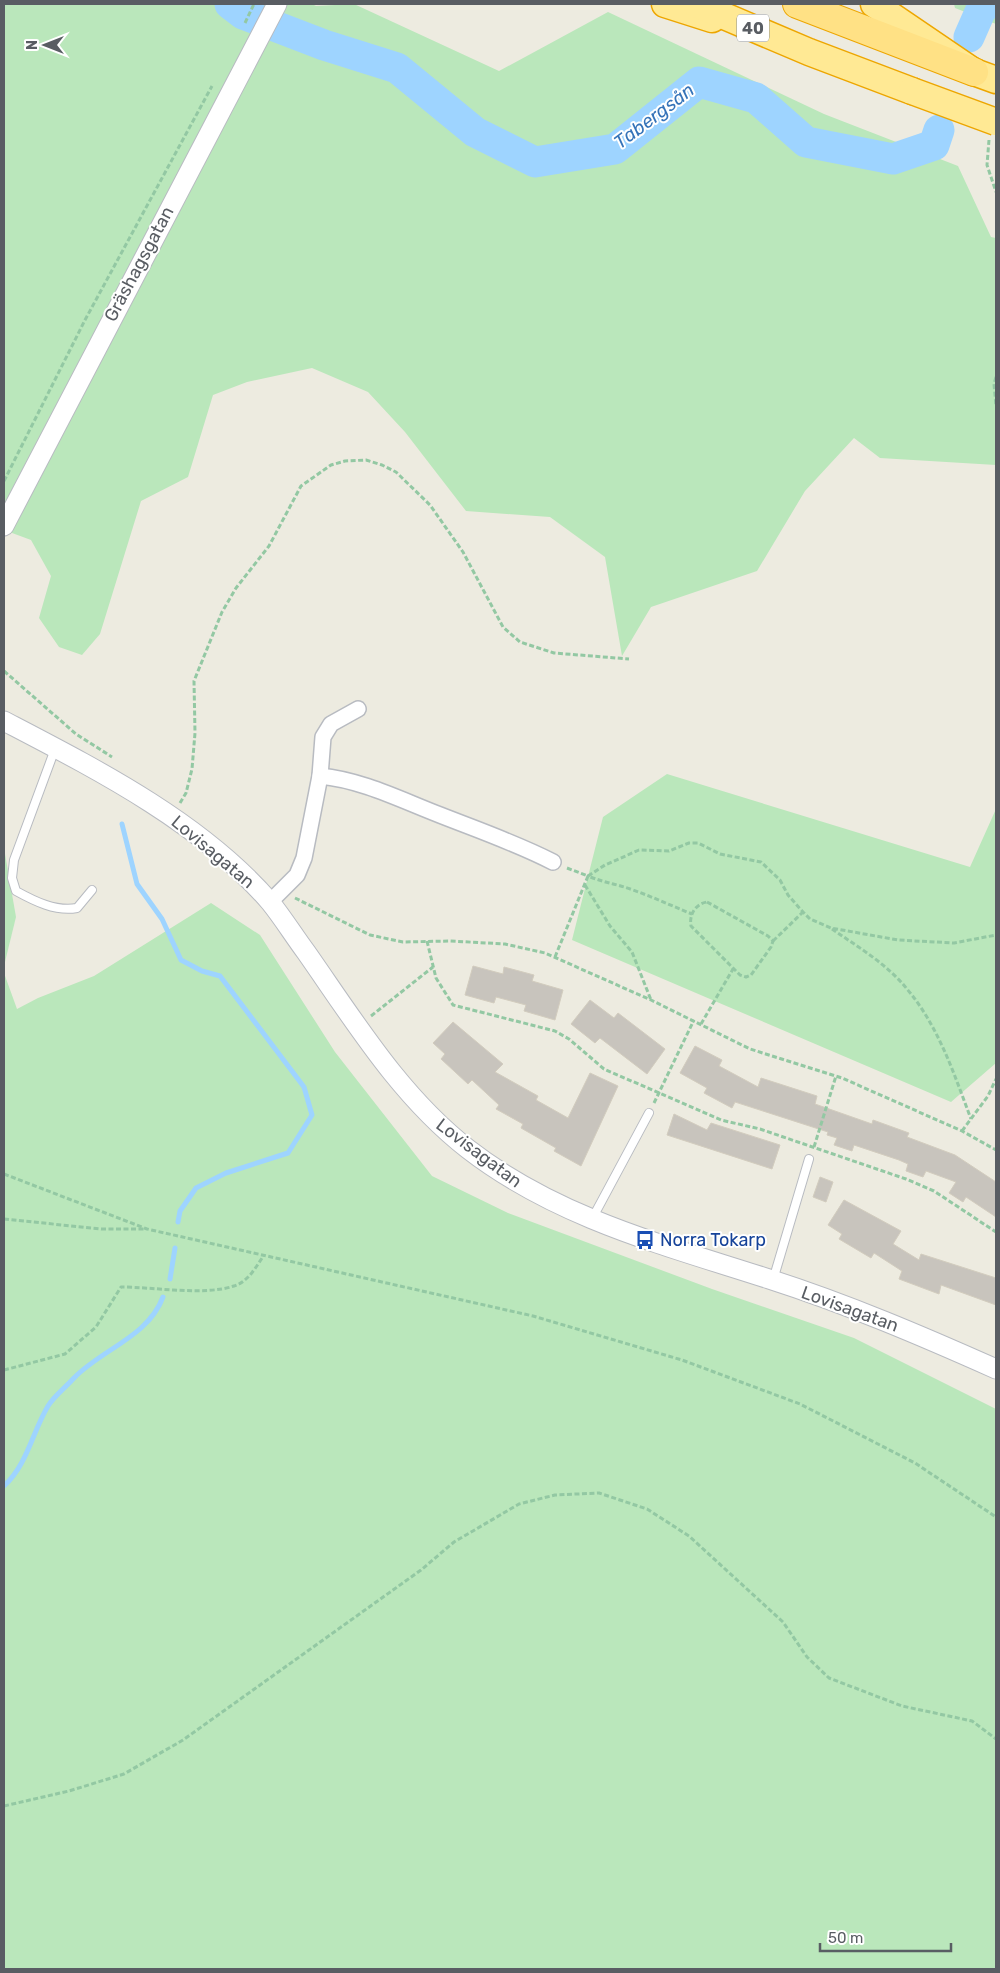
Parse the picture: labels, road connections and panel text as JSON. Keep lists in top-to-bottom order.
{
  "streets": {
    "highway": ["40"],
    "street": ["Gräshagsgatan", "Lovisagatan"]
  },
  "water": ["Tabergsån"],
  "places": {
    "bus stop": ["Norra Tokarp"]
  },
  "scale_bar": "50 m",
  "north": "left"
}
